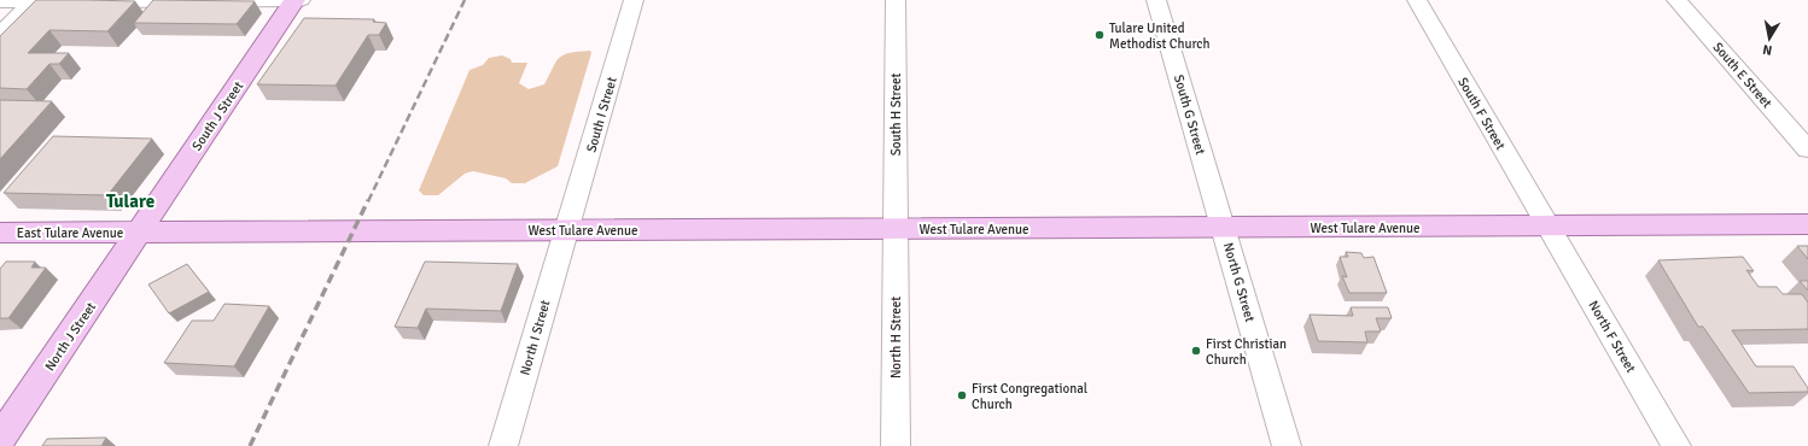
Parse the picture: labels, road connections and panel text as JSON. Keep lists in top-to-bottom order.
{
  "streets": {
    "main road": [
      "South J Street",
      "West Tulare Avenue",
      "East Tulare Avenue",
      "North J Street"
    ],
    "street": [
      "South E Street",
      "South F Street",
      "South I Street",
      "South H Street",
      "South G Street",
      "North G Street",
      "North F Street",
      "North I Street",
      "North H Street"
    ]
  },
  "crossings": [
    ["South F Street", "West Tulare Avenue"],
    ["South F Street", "North F Street"],
    ["South I Street", "West Tulare Avenue"],
    ["South I Street", "North I Street"],
    ["South H Street", "West Tulare Avenue"],
    ["South H Street", "North H Street"],
    ["South G Street", "West Tulare Avenue"],
    ["South G Street", "North G Street"],
    ["South J Street", "West Tulare Avenue"],
    ["South J Street", "East Tulare Avenue"],
    ["South J Street", "North J Street"],
    ["West Tulare Avenue", "East Tulare Avenue"],
    ["West Tulare Avenue", "North G Street"],
    ["West Tulare Avenue", "North J Street"],
    ["West Tulare Avenue", "North F Street"],
    ["West Tulare Avenue", "North I Street"],
    ["West Tulare Avenue", "North H Street"],
    ["East Tulare Avenue", "North J Street"]
  ],
  "districts": ["Tulare"],
  "places": ["Tulare United Methodist Church", "First Christian Church", "First Congregational Church"],
  "north": "bottom"
}
